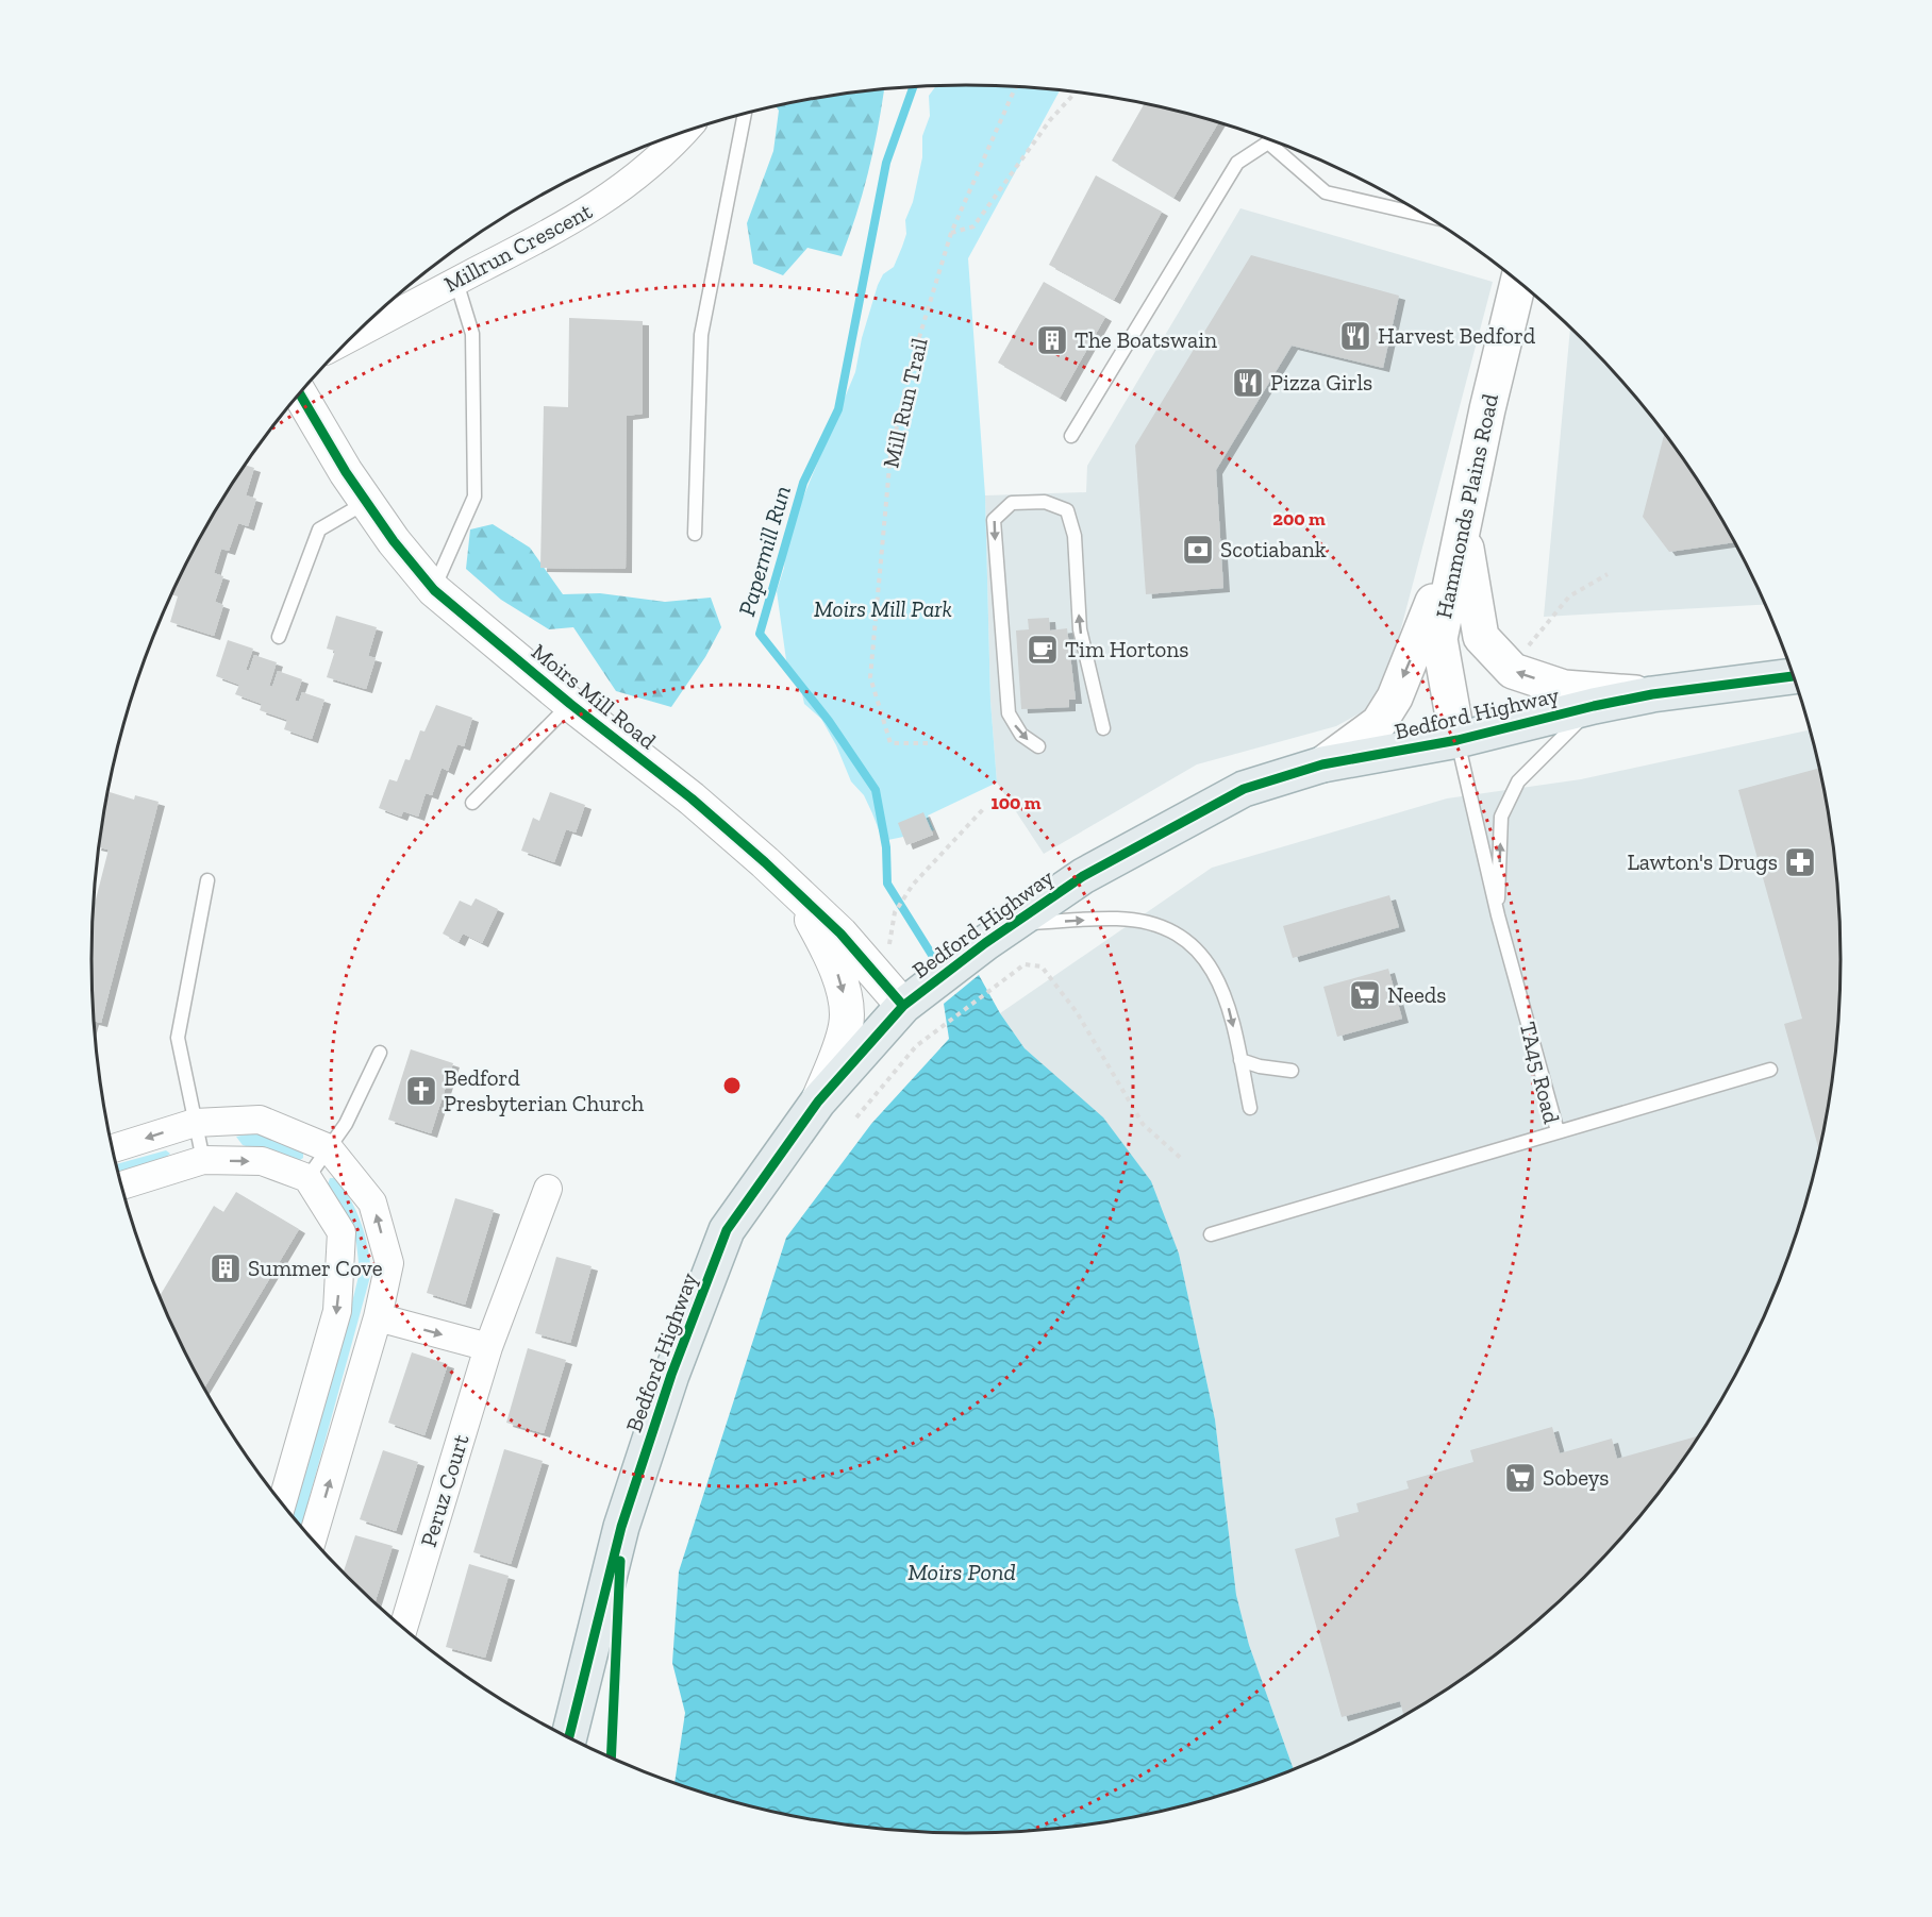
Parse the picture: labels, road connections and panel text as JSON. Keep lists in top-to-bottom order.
{
  "streets": {
    "main road": ["Hammonds Plains Road", "Bedford Highway"],
    "street": ["Millrun Crescent", "Moirs Mill Road", "Peruz Court"],
    "lane": ["TA45 Road"],
    "path": ["Mill Run Trail"]
  },
  "crossings": [
    ["Hammonds Plains Road", "Bedford Highway"],
    ["Hammonds Plains Road", "TA45 Road"],
    ["Moirs Mill Road", "Bedford Highway"],
    ["Bedford Highway", "TA45 Road"]
  ],
  "water": ["Papermill Run", "Moirs Pond"],
  "parks": ["Moirs Mill Park"],
  "places": {
    "restaurant": ["Harvest Bedford", "Pizza Girls"],
    "building": ["The Boatswain", "Summer Cove"],
    "bank": ["Scotiabank"],
    "cafe": ["Tim Hortons"],
    "pharmacy": ["Lawton's Drugs"],
    "supermarket": ["Needs", "Sobeys"],
    "church": ["Bedford Presbyterian Church"]
  },
  "rings": ["200 m", "100 m"]
}
